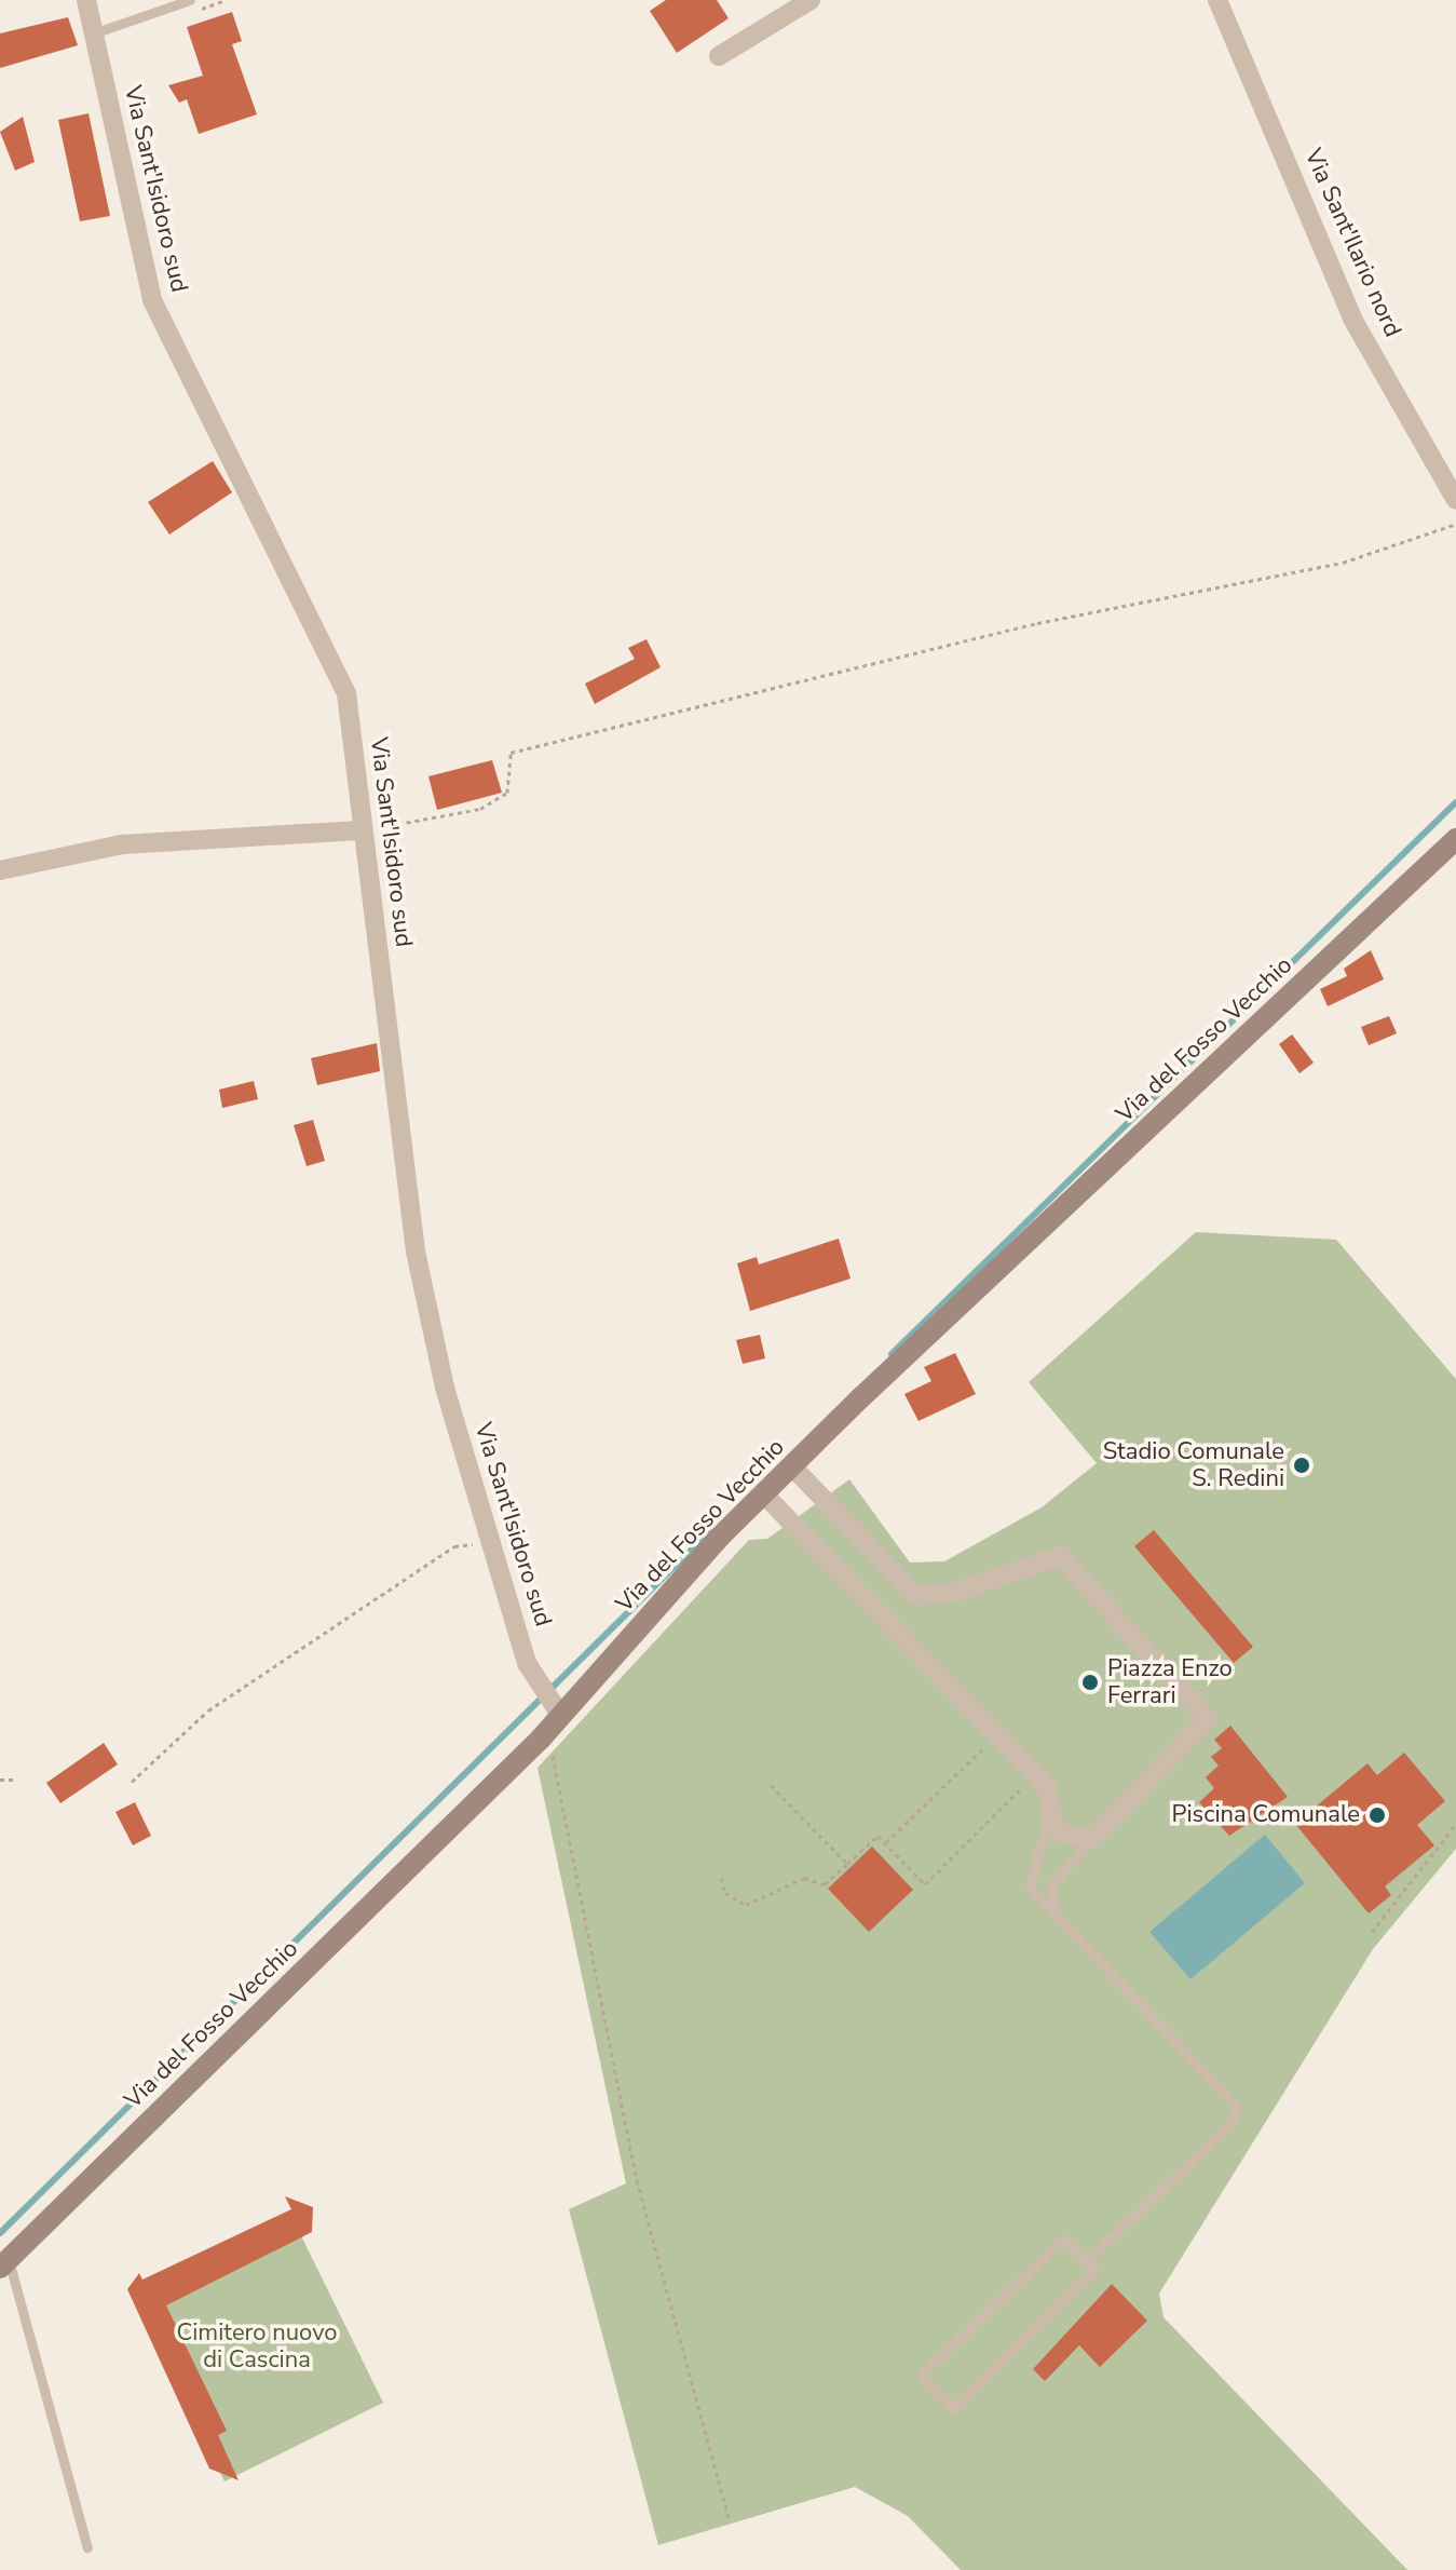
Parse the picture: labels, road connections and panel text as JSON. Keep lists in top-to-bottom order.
{
  "streets": {
    "street": ["Via Sant'Isidoro sud", "Via Sant'Ilario nord", "Via del Fosso Vecchio"]
  },
  "crossings": [
    ["Via Sant'Isidoro sud", "Via del Fosso Vecchio"]
  ],
  "parks": ["Cimitero nuovo di Cascina"],
  "places": ["Stadio Comunale S. Redini", "Piazza Enzo Ferrari", "Piscina Comunale"]
}
